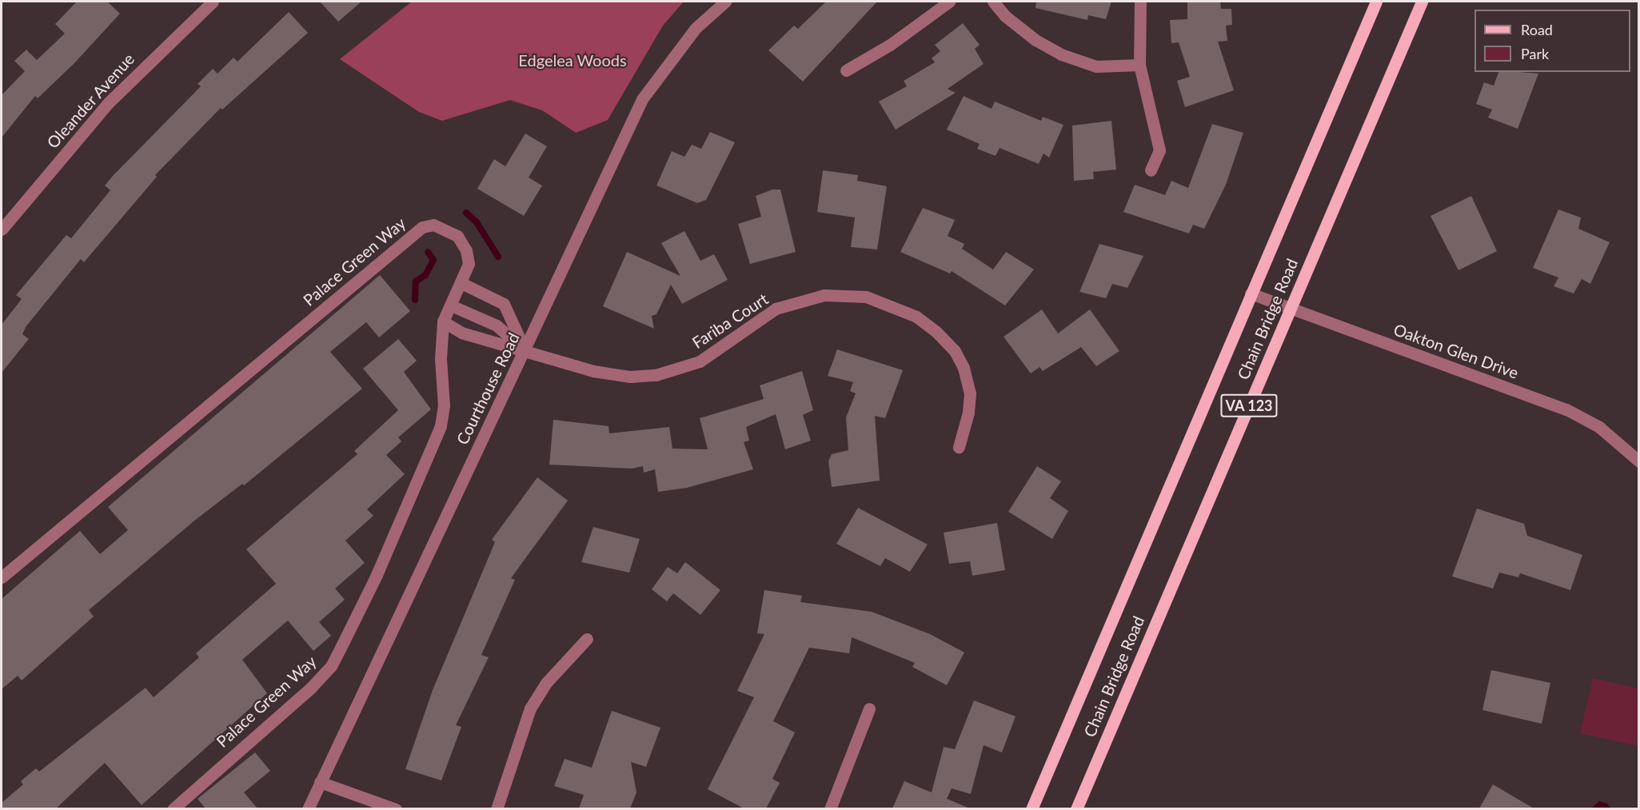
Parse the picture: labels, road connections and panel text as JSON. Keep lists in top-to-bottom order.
{
  "streets": {
    "main road": ["Chain Bridge Road", "VA 123"],
    "street": [
      "Oleander Avenue",
      "Palace Green Way",
      "Fariba Court",
      "Oakton Glen Drive",
      "Courthouse Road"
    ]
  },
  "crossings": [
    ["Palace Green Way", "Fariba Court"],
    ["Chain Bridge Road", "Oakton Glen Drive"],
    ["Fariba Court", "Courthouse Road"]
  ],
  "parks": ["Edgelea Woods"],
  "legend": ["Road", "Park"]
}
